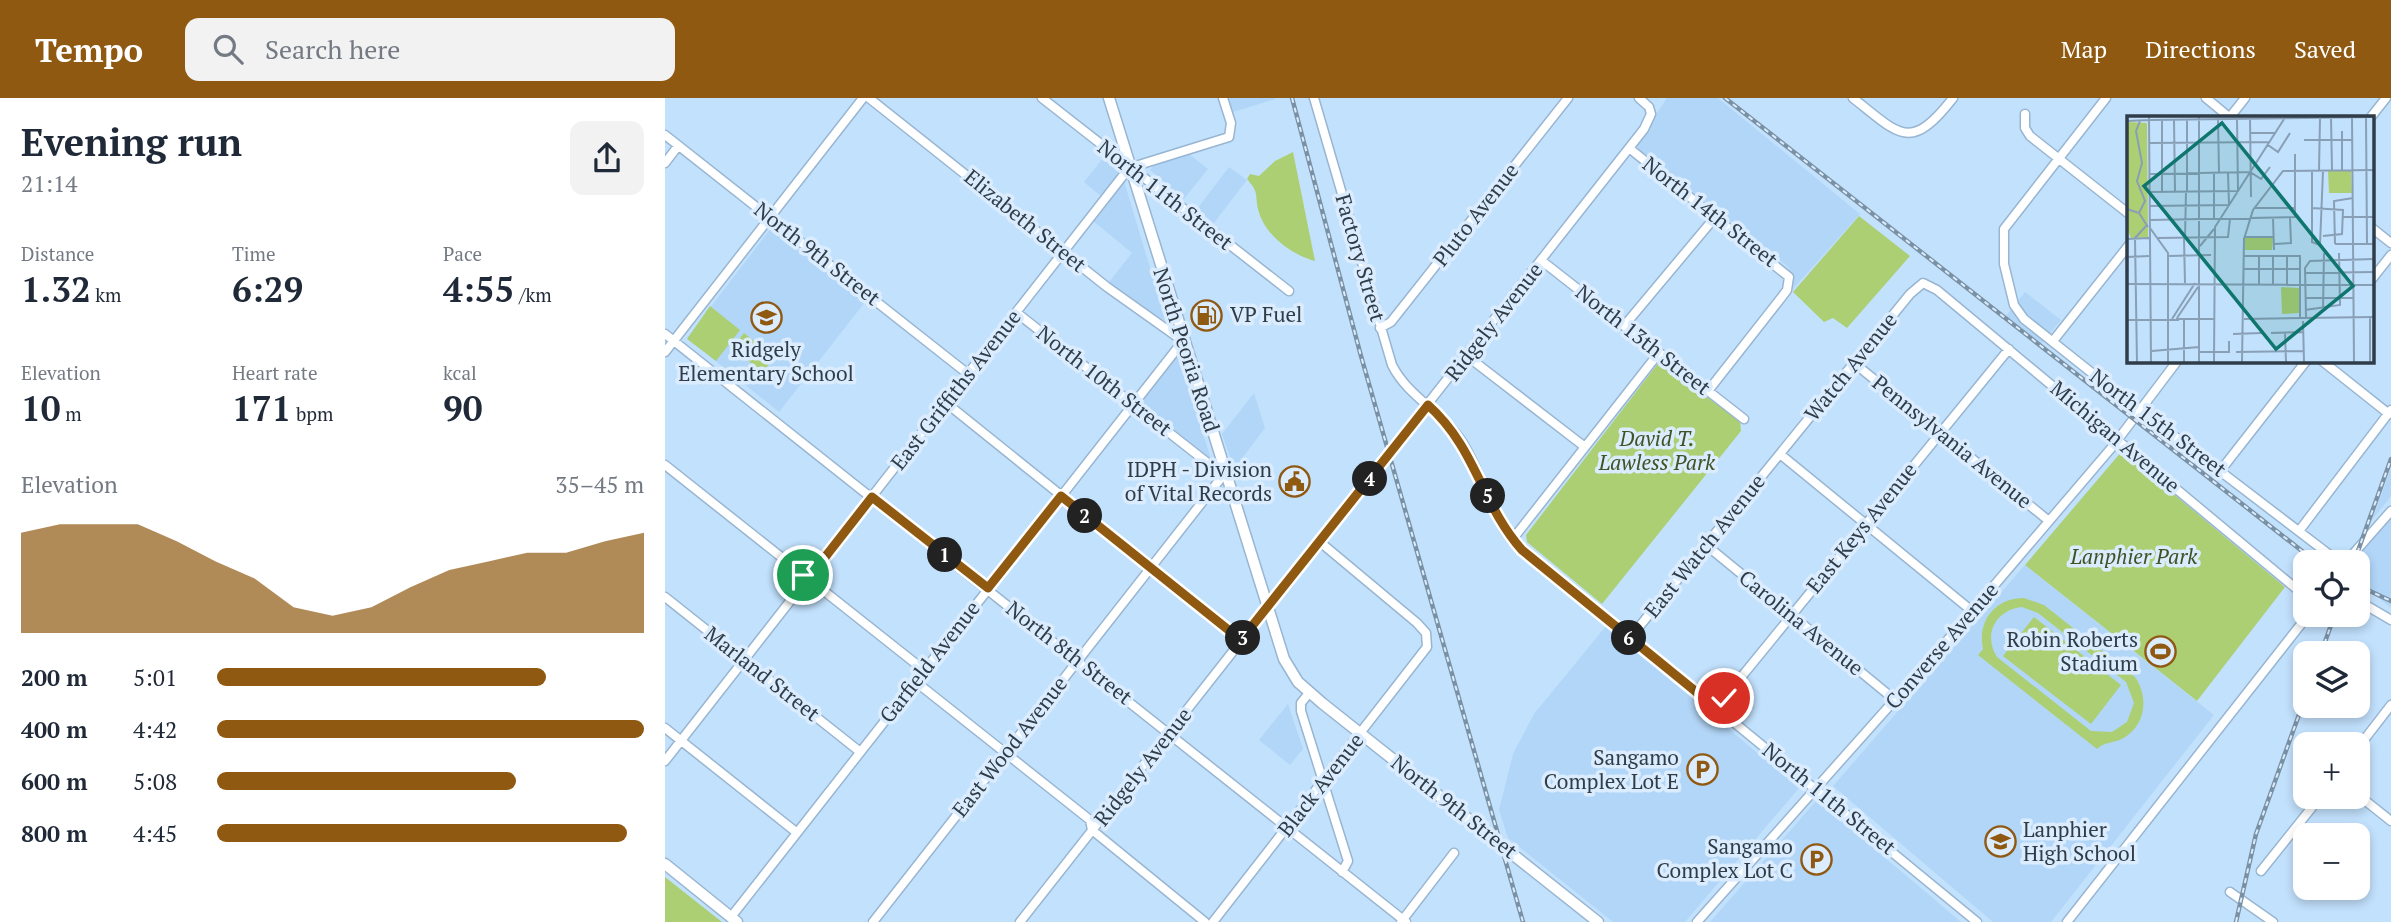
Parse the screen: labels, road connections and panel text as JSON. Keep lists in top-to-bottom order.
{
  "streets": {
    "main road": ["North 9th Street", "North Peoria Road"],
    "street": [
      "North 11th Street",
      "North 14th Street",
      "Pluto Avenue",
      "Elizabeth Street",
      "Factory Street",
      "Ridgely Avenue",
      "North 13th Street",
      "Watch Avenue",
      "North 10th Street",
      "East Griffiths Avenue",
      "North 15th Street",
      "Michigan Avenue",
      "Pennsylvania Avenue",
      "East Keys Avenue",
      "East Watch Avenue",
      "Carolina Avenue",
      "Converse Avenue",
      "North 8th Street",
      "Garfield Avenue",
      "Marland Street",
      "East Wood Avenue",
      "Black Avenue"
    ]
  },
  "crossings": [
    ["North 11th Street", "Factory Street"],
    ["North 11th Street", "Ridgely Avenue"],
    ["North 11th Street", "North Peoria Road"],
    ["North 11th Street", "East Griffiths Avenue"],
    ["North 11th Street", "East Keys Avenue"],
    ["North 11th Street", "East Watch Avenue"],
    ["North 11th Street", "Converse Avenue"],
    ["North 14th Street", "Ridgely Avenue"],
    ["North 14th Street", "North 13th Street"],
    ["Pluto Avenue", "Factory Street"],
    ["Elizabeth Street", "North Peoria Road"],
    ["Elizabeth Street", "East Griffiths Avenue"],
    ["Elizabeth Street", "Garfield Avenue"],
    ["North 9th Street", "North Peoria Road"],
    ["North 9th Street", "East Griffiths Avenue"],
    ["North 9th Street", "Black Avenue"],
    ["Factory Street", "Ridgely Avenue"],
    ["Ridgely Avenue", "North 13th Street"],
    ["Ridgely Avenue", "North Peoria Road"],
    ["Ridgely Avenue", "North 8th Street"],
    ["Ridgely Avenue", "Black Avenue"],
    ["North Peoria Road", "North 10th Street"],
    ["North Peoria Road", "East Griffiths Avenue"],
    ["North Peoria Road", "Garfield Avenue"],
    ["North Peoria Road", "East Wood Avenue"],
    ["Watch Avenue", "Michigan Avenue"],
    ["Watch Avenue", "Pennsylvania Avenue"],
    ["Watch Avenue", "East Watch Avenue"],
    ["North 10th Street", "East Griffiths Avenue"],
    ["North 10th Street", "Garfield Avenue"],
    ["North 10th Street", "East Wood Avenue"],
    ["East Griffiths Avenue", "North 8th Street"],
    ["East Griffiths Avenue", "Marland Street"],
    ["North 15th Street", "Converse Avenue"],
    ["Michigan Avenue", "East Keys Avenue"],
    ["Michigan Avenue", "Converse Avenue"],
    ["Pennsylvania Avenue", "East Keys Avenue"],
    ["Pennsylvania Avenue", "Converse Avenue"],
    ["East Keys Avenue", "Carolina Avenue"],
    ["East Watch Avenue", "Carolina Avenue"],
    ["Carolina Avenue", "Converse Avenue"],
    ["North 8th Street", "Garfield Avenue"],
    ["North 8th Street", "East Wood Avenue"],
    ["North 8th Street", "Black Avenue"],
    ["Garfield Avenue", "Marland Street"]
  ],
  "parks": ["David T. Lawless Park", "Lanphier Park"],
  "places": {
    "fuel station": ["VP Fuel"],
    "school or university": ["Ridgely Elementary School", "Lanphier High School"],
    "public building": ["IDPH - Division of Vital Records"],
    "sports": ["Robin Roberts Stadium"],
    "parking": ["Sangamo Complex Lot E", "Sangamo Complex Lot C"]
  },
  "page": {
    "header": "Tempo",
    "search": "Search here",
    "nav": ["Map", "Directions", "Saved"],
    "heading": ["Evening run", "21:14"],
    "stats": [
      ["Distance", "1.32 km"],
      ["Time", "6:29"],
      ["Pace", "4:55 /km"],
      ["Elevation", "10 m"],
      ["Heart rate", "171 bpm"],
      ["kcal", "90"]
    ],
    "chart": ["Elevation", "35–45 m"],
    "pins": [
      "4",
      "5",
      "2",
      "1",
      "3",
      "6"
    ],
    "map_buttons": ["+", "−"],
    "list": [
      {
        "name": "200 m",
        "note": "5:01"
      },
      {
        "name": "400 m",
        "note": "4:42"
      },
      {
        "name": "600 m",
        "note": "5:08"
      },
      {
        "name": "800 m",
        "note": "4:45"
      }
    ]
  }
}
